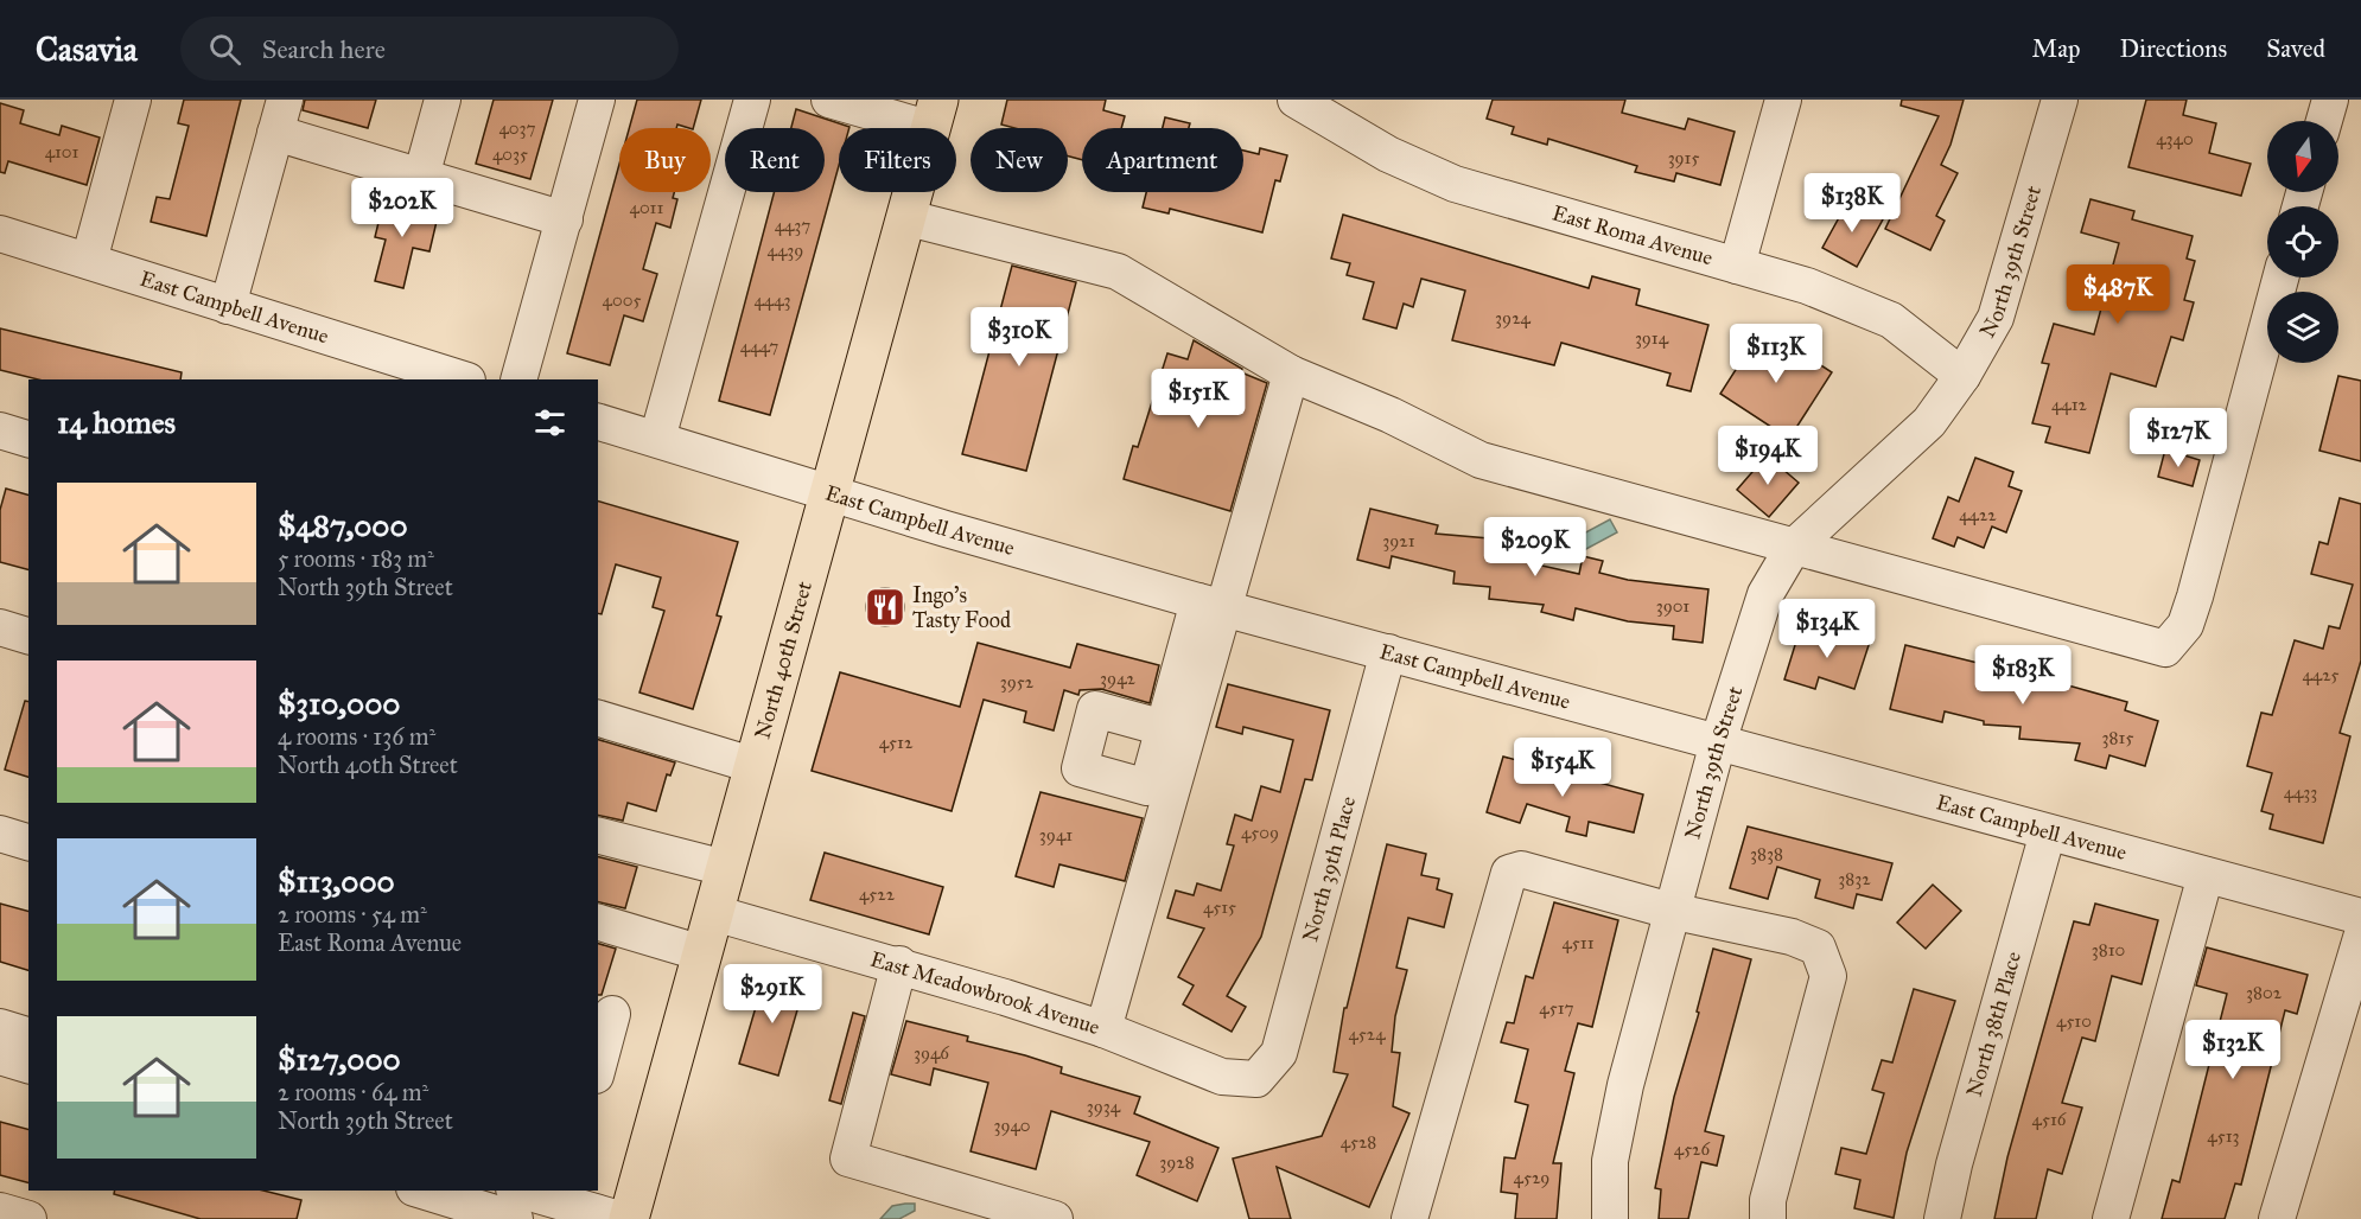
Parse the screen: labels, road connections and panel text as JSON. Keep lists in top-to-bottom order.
{
  "streets": {
    "main road": ["North 40th Street"],
    "street": [
      "East Roma Avenue",
      "North 39th Street",
      "East Campbell Avenue",
      "North 39th Place",
      "East Meadowbrook Avenue",
      "North 38th Place"
    ]
  },
  "crossings": [
    ["East Roma Avenue", "North 39th Street"],
    ["North 39th Street", "East Campbell Avenue"],
    ["East Campbell Avenue", "North 40th Street"],
    ["East Campbell Avenue", "North 39th Place"],
    ["East Campbell Avenue", "North 38th Place"],
    ["North 40th Street", "East Meadowbrook Avenue"],
    ["North 39th Place", "East Meadowbrook Avenue"]
  ],
  "places": {
    "restaurant": ["Ingo's Tasty Food"]
  },
  "house_numbers": [
    "4037",
    "4340",
    "4101",
    "4035",
    "3915",
    "4011",
    "4437",
    "4439",
    "4005",
    "4443",
    "3924",
    "3914",
    "4447",
    "4412",
    "4422",
    "3921",
    "3901",
    "4425",
    "3942",
    "3952",
    "3815",
    "4512",
    "4433",
    "4509",
    "3941",
    "3838",
    "3832",
    "4522",
    "4515",
    "4511",
    "3810",
    "3802",
    "4517",
    "4510",
    "4524",
    "3946",
    "3934",
    "4516",
    "3940",
    "4513",
    "4528",
    "4526",
    "3928",
    "4529"
  ],
  "north": "bottom",
  "page": {
    "header": "Casavia",
    "search": "Search here",
    "nav": ["Map", "Directions", "Saved"],
    "chip": [
      "Buy",
      "Rent",
      "Filters",
      "New",
      "Apartment"
    ],
    "price": [
      "$138K",
      "$202K",
      "$487K",
      "$310K",
      "$113K",
      "$151K",
      "$127K",
      "$194K",
      "$209K",
      "$134K",
      "$183K",
      "$154K",
      "$291K",
      "$132K"
    ],
    "heading": "14 homes",
    "list": [
      {
        "name": "$487,000",
        "note": "5 rooms · 183 m² · North 39th Street"
      },
      {
        "name": "$310,000",
        "note": "4 rooms · 136 m² · North 40th Street"
      },
      {
        "name": "$113,000",
        "note": "2 rooms · 54 m² · East Roma Avenue"
      },
      {
        "name": "$127,000",
        "note": "2 rooms · 64 m² · North 39th Street"
      }
    ]
  }
}
